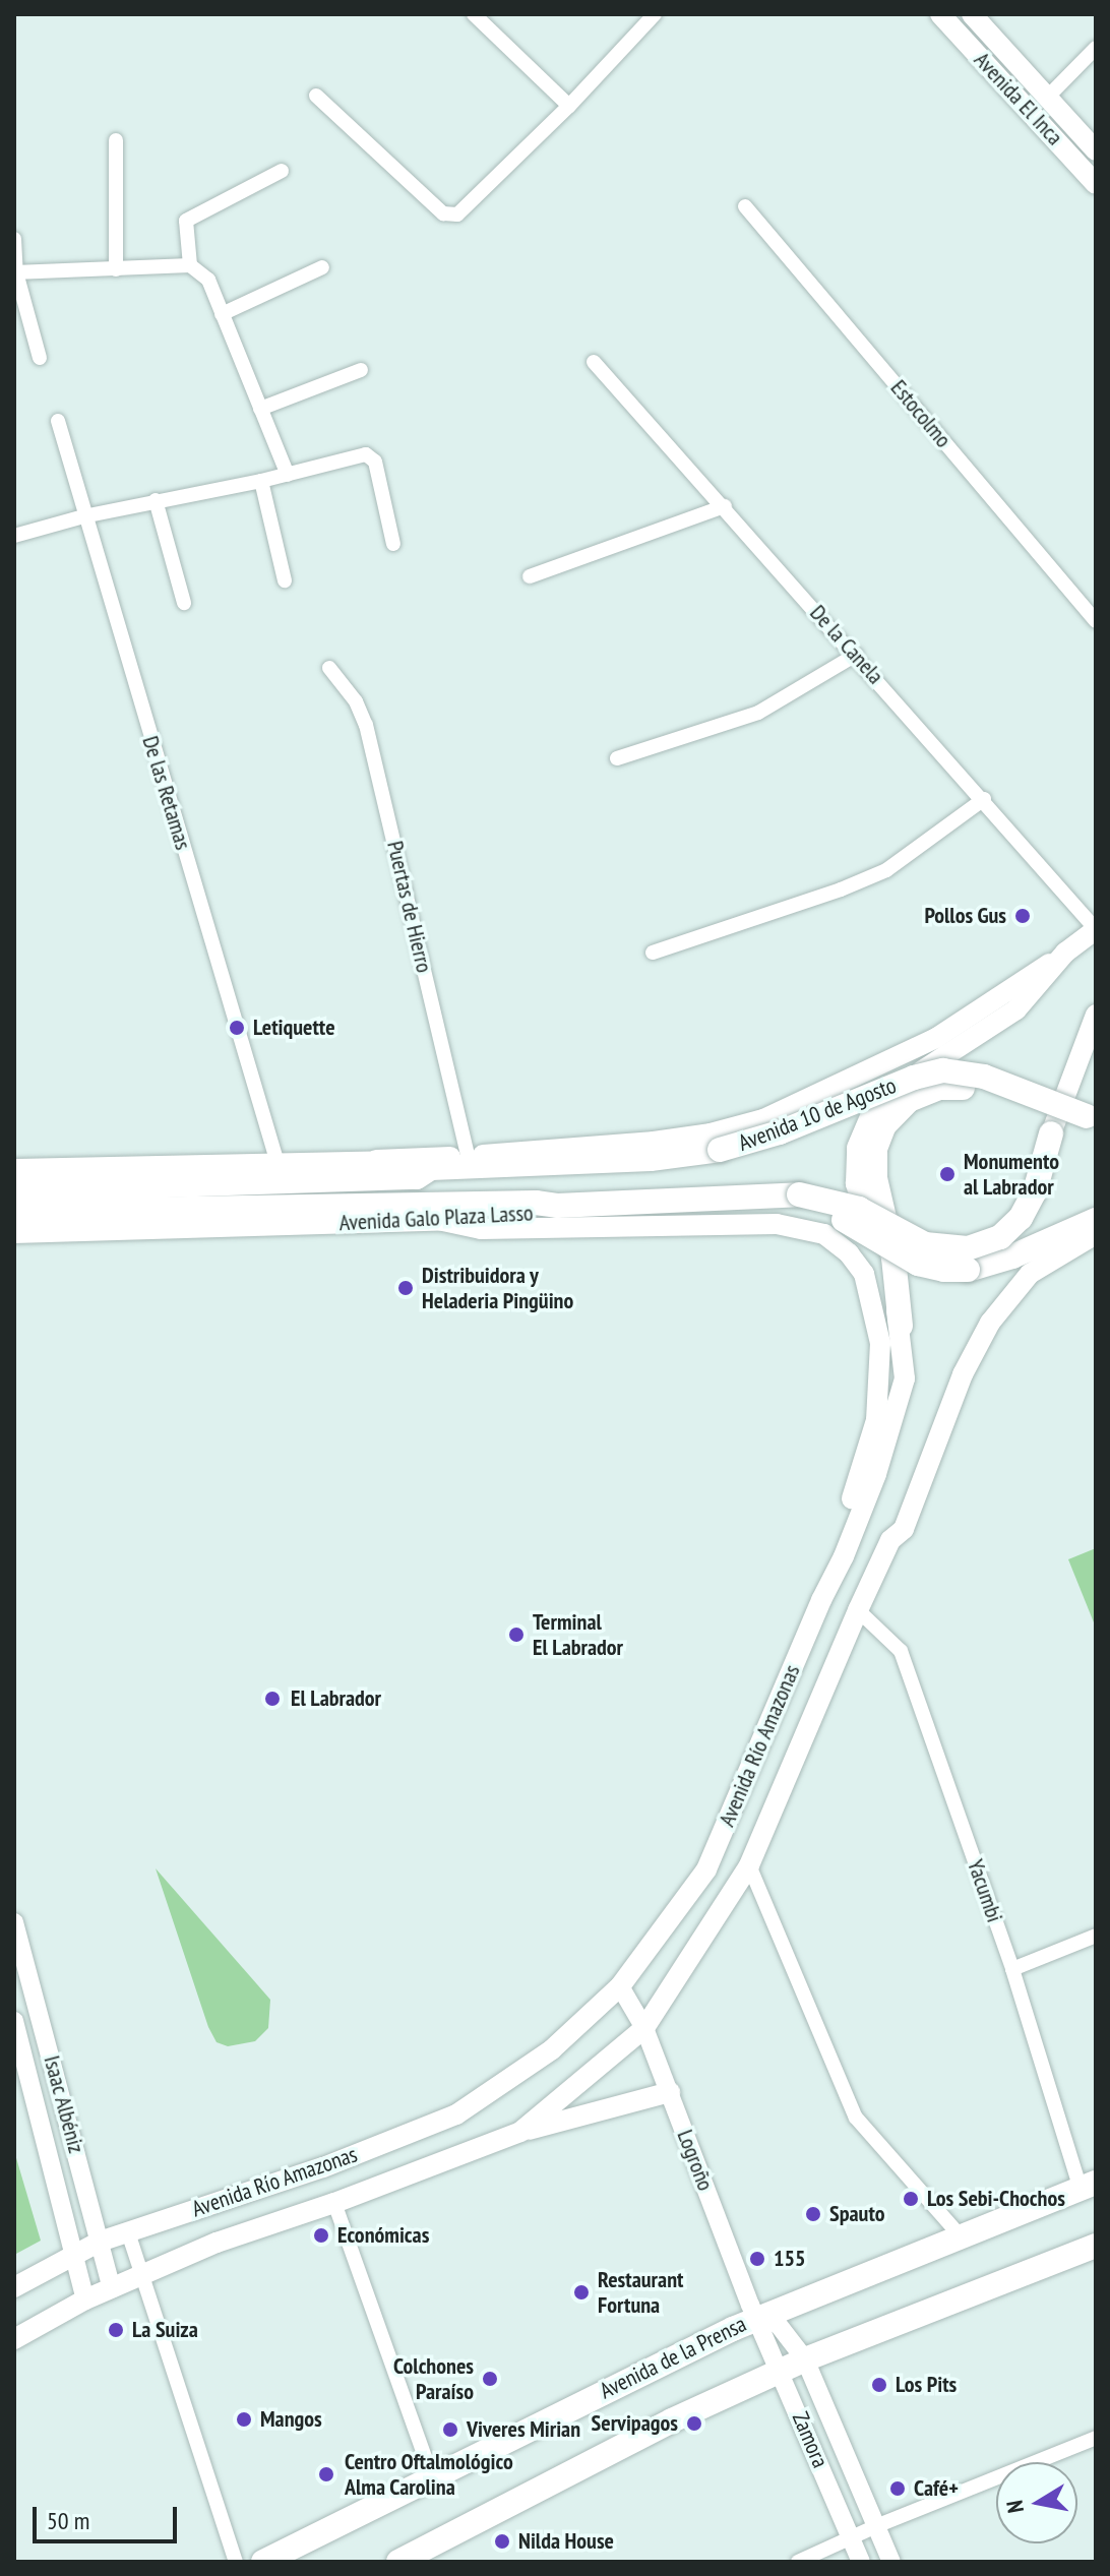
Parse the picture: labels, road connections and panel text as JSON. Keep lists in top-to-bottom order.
{
  "streets": {
    "main road": [
      "Avenida El Inca",
      "Avenida 10 de Agosto",
      "Avenida Galo Plaza Lasso",
      "Avenida Río Amazonas",
      "Avenida de la Prensa"
    ],
    "street": [
      "Estocolmo",
      "De la Canela",
      "De las Retamas",
      "Puertas de Hierro",
      "Yacumbi",
      "Isaac Albéniz",
      "Logroño",
      "Zamora"
    ]
  },
  "crossings": [
    ["De la Canela", "Avenida Río Amazonas"],
    ["Avenida 10 de Agosto", "Avenida Galo Plaza Lasso"],
    ["Avenida Río Amazonas", "Yacumbi"],
    ["Avenida Río Amazonas", "Isaac Albéniz"],
    ["Avenida Río Amazonas", "Logroño"],
    ["Yacumbi", "Avenida de la Prensa"],
    ["Logroño", "Avenida de la Prensa"],
    ["Logroño", "Zamora"],
    ["Avenida de la Prensa", "Zamora"]
  ],
  "places": [
    "Pollos Gus",
    "Letiquette",
    "Monumento al Labrador",
    "Distribuidora y Heladeria Pingüino",
    "Terminal El Labrador",
    "El Labrador",
    "Los Sebi-Chochos",
    "Spauto",
    "Económicas",
    "155",
    "Restaurant Fortuna",
    "La Suiza",
    "Colchones Paraíso",
    "Los Pits",
    "Mangos",
    "Servipagos",
    "Viveres Mirian",
    "Centro Oftalmológico Alma Carolina",
    "Café+",
    "Nilda House"
  ],
  "scale_bar": "50 m",
  "north": "left"
}
